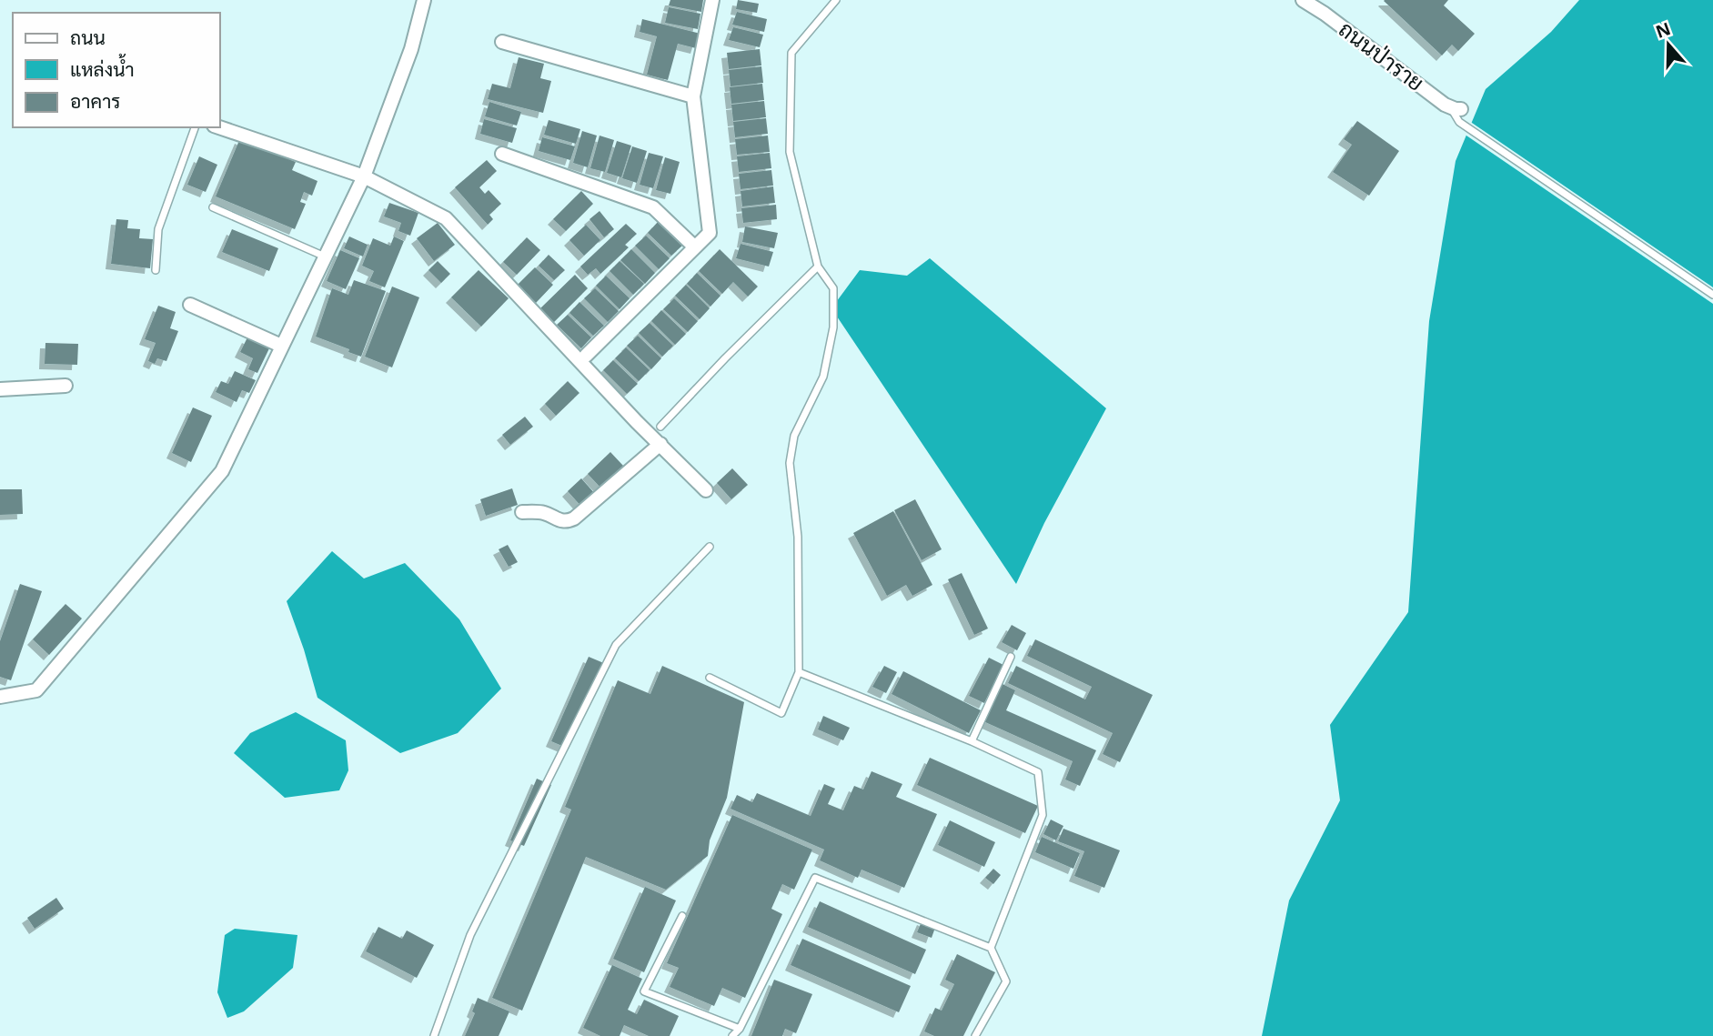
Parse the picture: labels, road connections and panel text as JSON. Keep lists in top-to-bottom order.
{
  "streets": {
    "street": ["ถนนป่าราย"]
  },
  "legend": ["ถนน", "แหล่งน้ำ", "อาคาร"],
  "north": "top"
}
